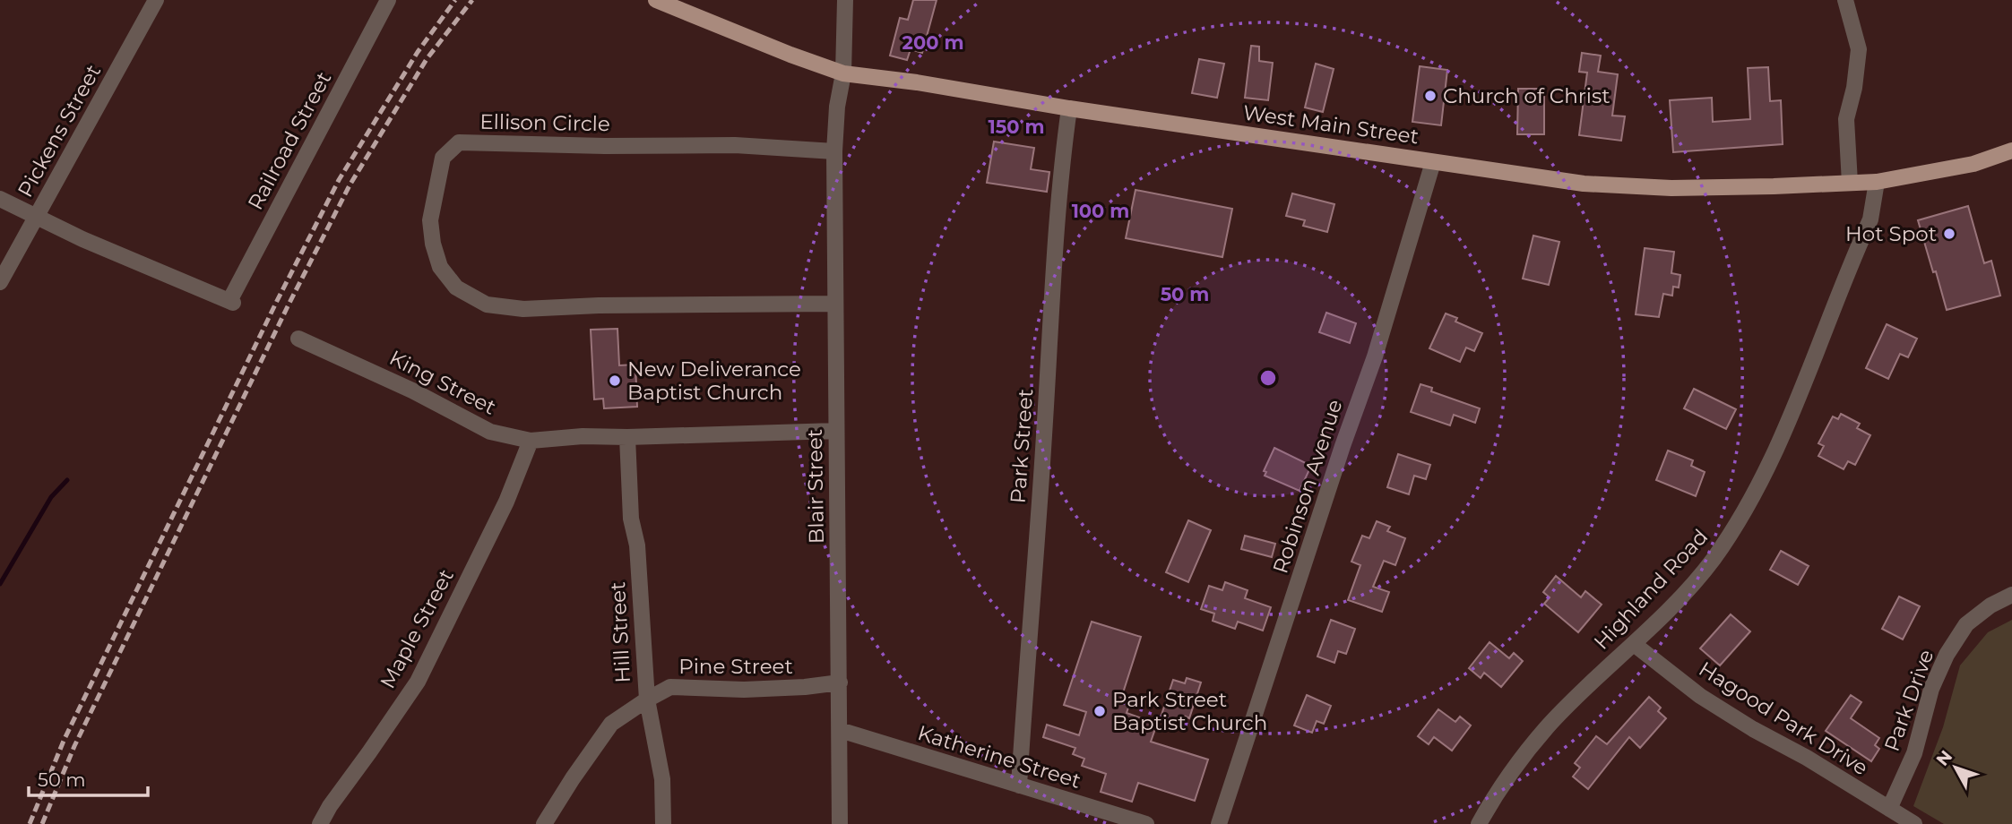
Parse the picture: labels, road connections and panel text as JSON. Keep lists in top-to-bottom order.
{
  "streets": {
    "main road": ["West Main Street"],
    "street": [
      "Ellison Circle",
      "Pickens Street",
      "Railroad Street",
      "King Street",
      "Park Street",
      "Blair Street",
      "Robinson Avenue",
      "Highland Road",
      "Maple Street",
      "Hill Street",
      "Pine Street",
      "Park Drive",
      "Hagood Park Drive",
      "Katherine Street"
    ]
  },
  "crossings": [
    ["Ellison Circle", "Blair Street"],
    ["West Main Street", "Park Street"],
    ["West Main Street", "Blair Street"],
    ["West Main Street", "Robinson Avenue"],
    ["West Main Street", "Highland Road"],
    ["Pickens Street", "Railroad Street"],
    ["King Street", "Blair Street"],
    ["King Street", "Maple Street"],
    ["King Street", "Hill Street"],
    ["Park Street", "Katherine Street"],
    ["Blair Street", "Pine Street"],
    ["Blair Street", "Katherine Street"],
    ["Highland Road", "Hagood Park Drive"],
    ["Hill Street", "Pine Street"],
    ["Park Drive", "Hagood Park Drive"]
  ],
  "places": [
    "Church of Christ",
    "Hot Spot",
    "New Deliverance Baptist Church",
    "Park Street Baptist Church"
  ],
  "scale_bar": "50 m",
  "north": "top left",
  "rings": [
    "200 m",
    "150 m",
    "100 m",
    "50 m"
  ]
}
